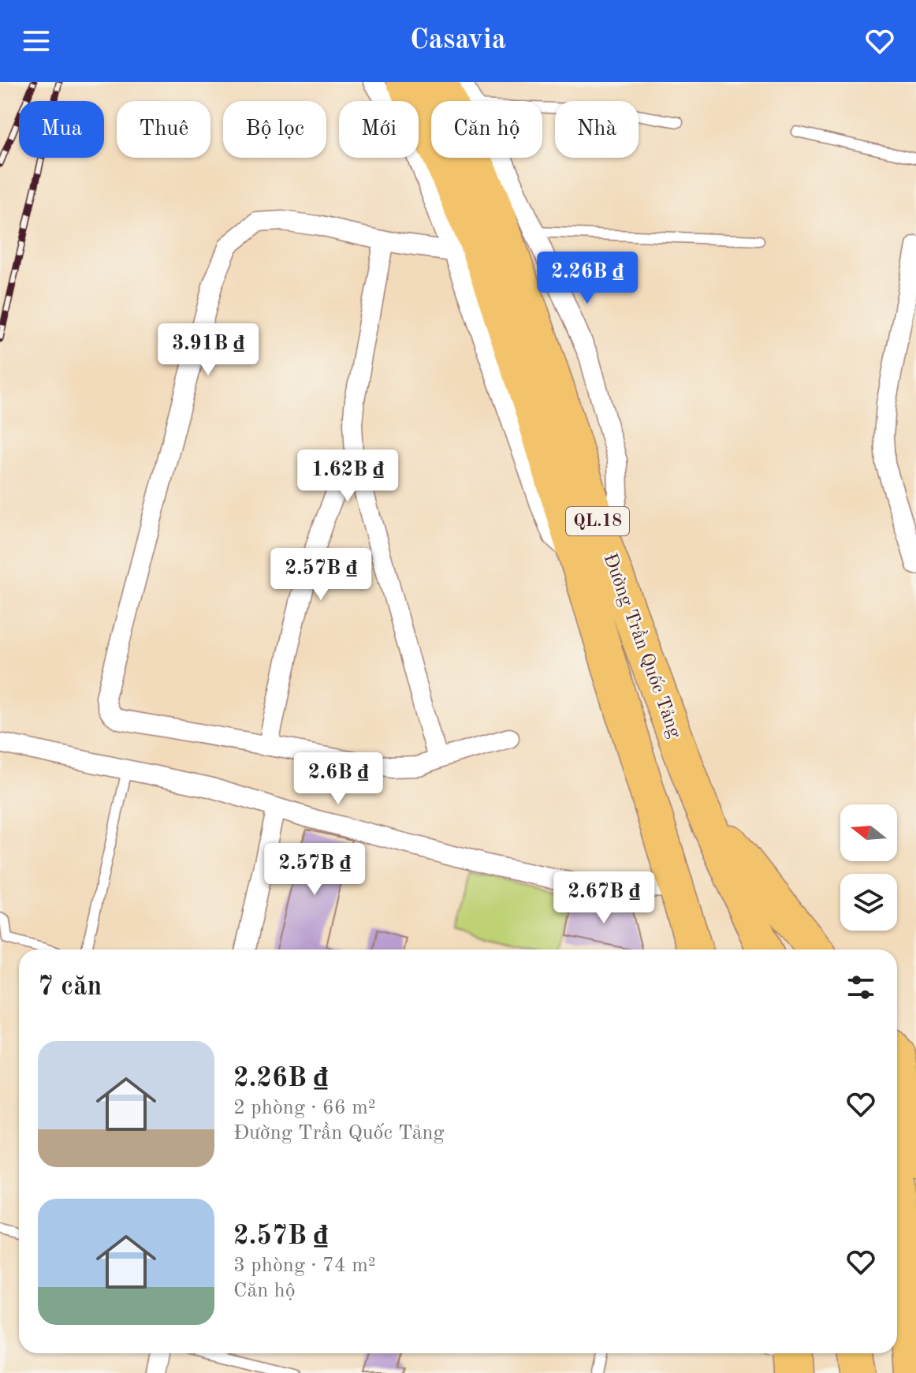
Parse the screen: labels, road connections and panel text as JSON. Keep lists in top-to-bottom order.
{
  "streets": {
    "highway": ["QL.18", "Đường Trần Quốc Tảng"]
  },
  "north": "left",
  "page": {
    "header": "Casavia",
    "chip": [
      "Mua",
      "Thuê",
      "Bộ lọc",
      "Mới",
      "Căn hộ",
      "Nhà"
    ],
    "price": [
      "2.26B ₫",
      "3.91B ₫",
      "1.62B ₫",
      "2.57B ₫",
      "2.6B ₫",
      "2.57B ₫",
      "2.67B ₫"
    ],
    "heading": "7 căn",
    "list": [
      {
        "name": "2.26B ₫",
        "note": "2 phòng · 66 m² · Đường Trần Quốc Tảng"
      },
      {
        "name": "2.57B ₫",
        "note": "3 phòng · 74 m² · Căn hộ"
      }
    ]
  }
}
